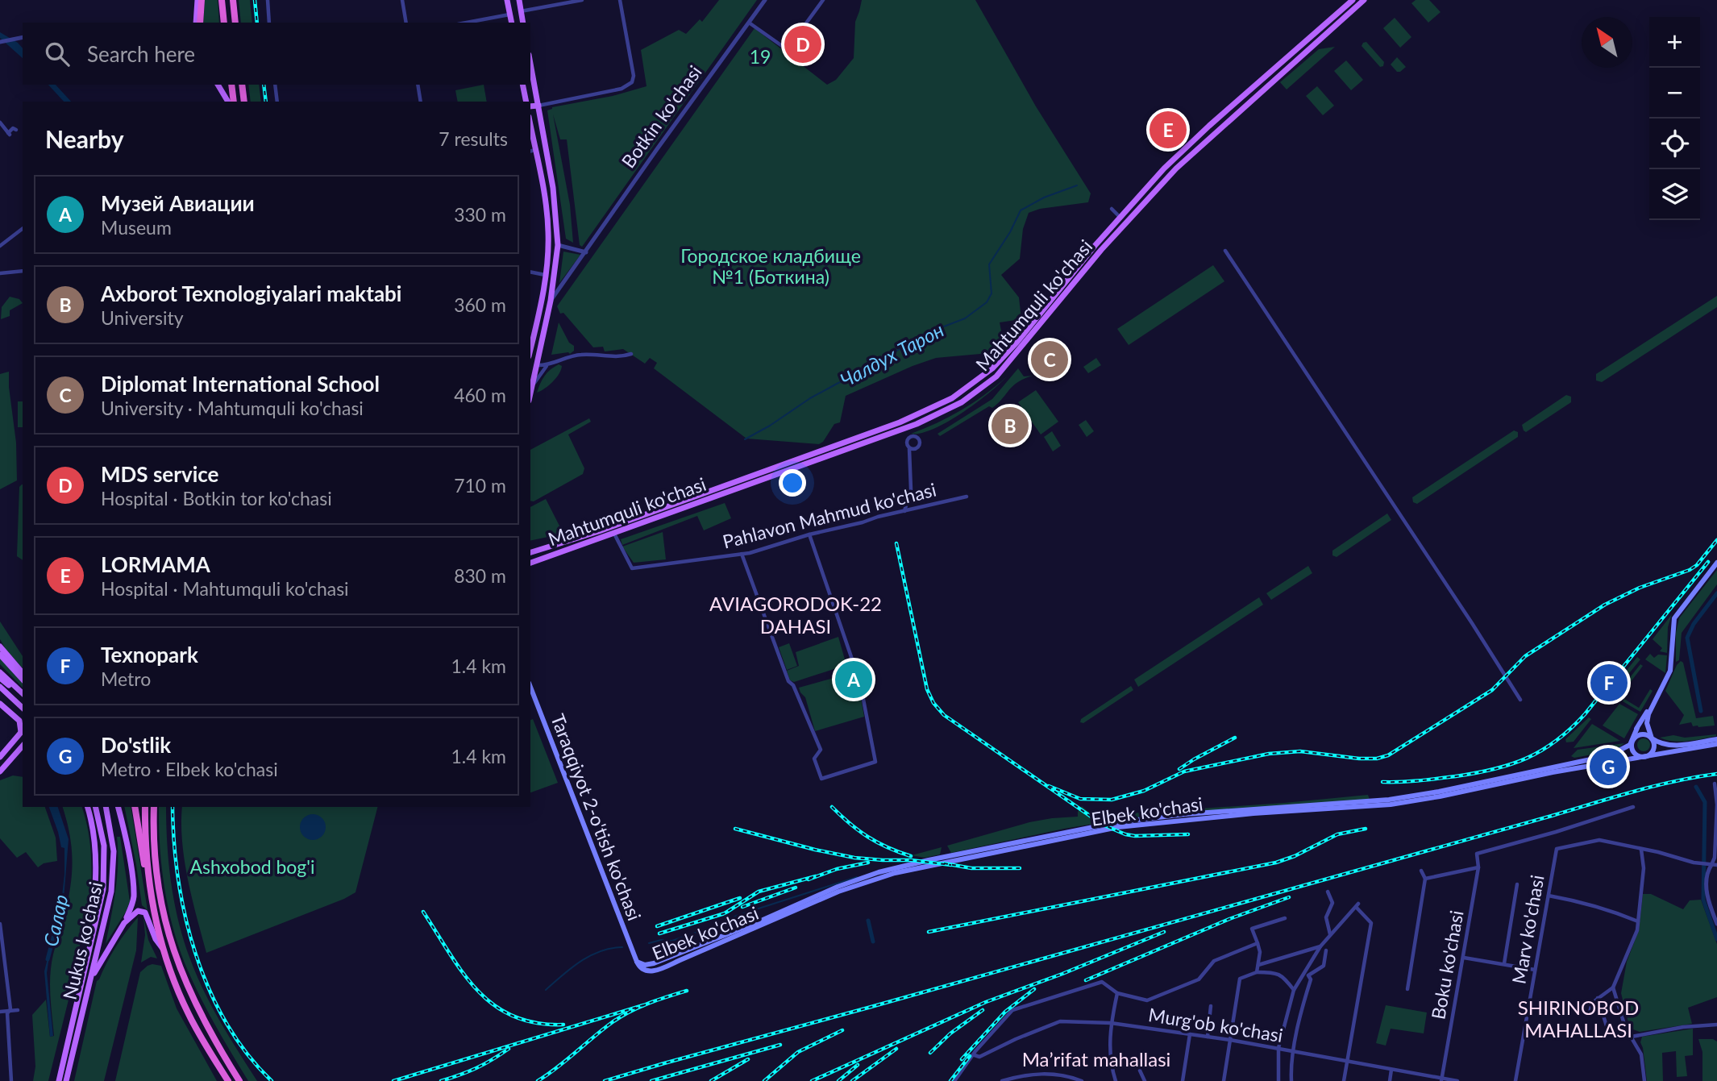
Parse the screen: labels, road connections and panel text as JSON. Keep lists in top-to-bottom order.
{
  "streets": {
    "main road": [
      "Botkin ko'chasi",
      "Mahtumquli ko'chasi",
      "Elbek ko'chasi",
      "Taraqqiyot 2-o'tish ko'chasi",
      "Nukus ko'chasi"
    ],
    "street": [
      "Pahlavon Mahmud ko'chasi",
      "Marv ko'chasi",
      "Boku ko'chasi",
      "Murg'ob ko'chasi"
    ]
  },
  "crossings": [
    ["Mahtumquli ko'chasi", "Pahlavon Mahmud ko'chasi"],
    ["Elbek ko'chasi", "Taraqqiyot 2-o'tish ko'chasi"],
    ["Boku ko'chasi", "Murg'ob ko'chasi"]
  ],
  "districts": ["AVIAGORODOK-22 DAHASI", "SHIRINOBOD MAHALLASI", "Maʼrifat mahallasi"],
  "water": ["Чалдух Тарон", "Салар"],
  "parks": ["19", "Городское кладбище №1 (Боткина)", "Ashxobod bog'i"],
  "north": "top left",
  "page": {
    "map_buttons": ["+", "−"],
    "pins": [
      "D",
      "E",
      "C",
      "B",
      "A",
      "F",
      "G"
    ],
    "search": "Search here",
    "heading": ["Nearby", "7 results"],
    "list": [
      {
        "mark": "A",
        "name": "Музей Авиации",
        "note": "Museum",
        "value": "330 m"
      },
      {
        "mark": "B",
        "name": "Axborot Texnologiyalari maktabi",
        "note": "University",
        "value": "360 m"
      },
      {
        "mark": "C",
        "name": "Diplomat International School",
        "note": "University · Mahtumquli ko'chasi",
        "value": "460 m"
      },
      {
        "mark": "D",
        "name": "MDS service",
        "note": "Hospital · Botkin tor ko'chasi",
        "value": "710 m"
      },
      {
        "mark": "E",
        "name": "LORMAMA",
        "note": "Hospital · Mahtumquli ko'chasi",
        "value": "830 m"
      },
      {
        "mark": "F",
        "name": "Texnopark",
        "note": "Metro",
        "value": "1.4 km"
      },
      {
        "mark": "G",
        "name": "Do'stlik",
        "note": "Metro · Elbek ko'chasi",
        "value": "1.4 km"
      }
    ]
  }
}
